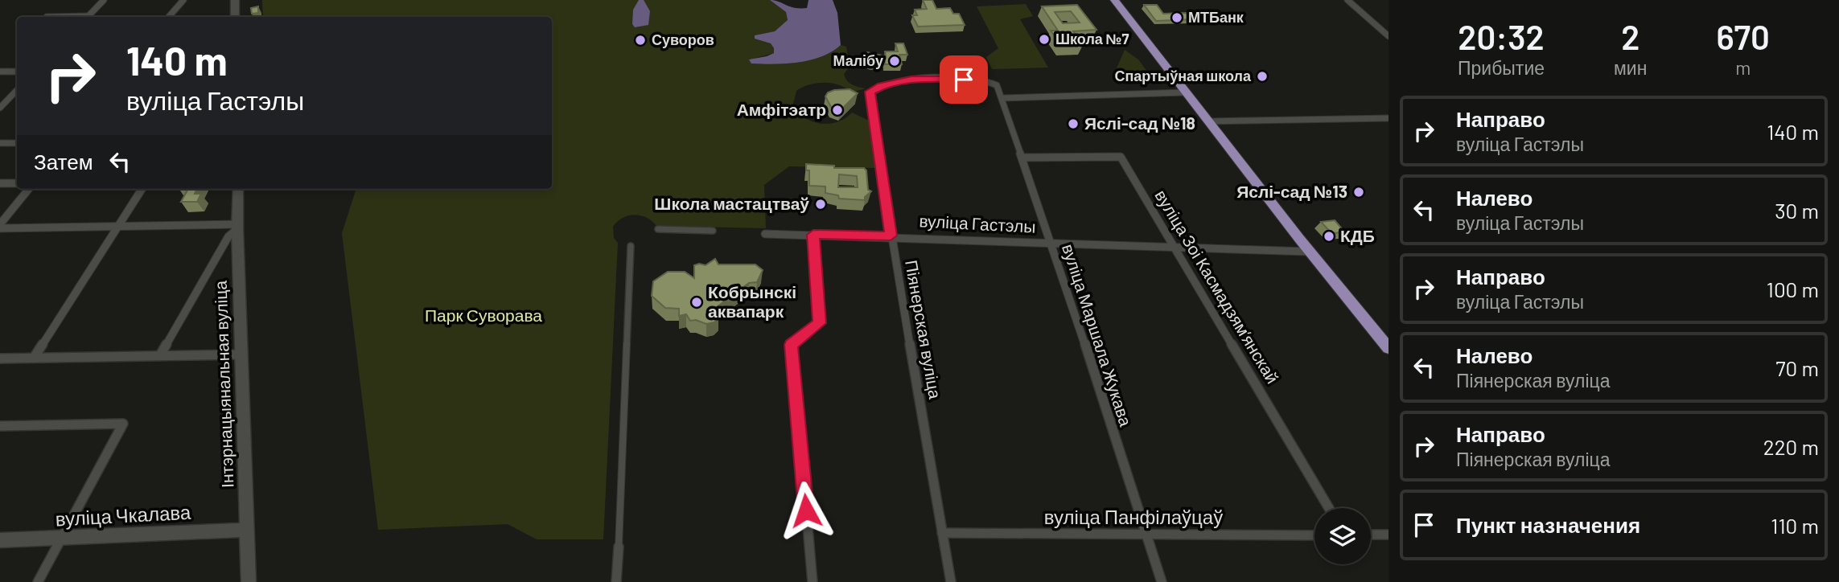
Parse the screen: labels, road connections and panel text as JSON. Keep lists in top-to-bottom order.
{
  "streets": {
    "main road": ["Інтэрнацыянальная вуліца", "вуліца Чкалава"],
    "street": [
      "вуліца Гастэлы",
      "вуліца Зоі Касмадзямʼянскай",
      "Піянерская вуліца",
      "вуліца Маршала Жукава",
      "вуліца Панфілаўцаў"
    ]
  },
  "crossings": [
    ["вуліца Гастэлы", "вуліца Зоі Касмадзямʼянскай"],
    ["вуліца Гастэлы", "Піянерская вуліца"],
    ["вуліца Гастэлы", "вуліца Маршала Жукава"],
    ["вуліца Зоі Касмадзямʼянскай", "вуліца Маршала Жукава"],
    ["Піянерская вуліца", "вуліца Маршала Жукава"],
    ["Піянерская вуліца", "вуліца Панфілаўцаў"],
    ["вуліца Маршала Жукава", "вуліца Панфілаўцаў"],
    ["Інтэрнацыянальная вуліца", "вуліца Чкалава"]
  ],
  "parks": ["Парк Суворава"],
  "places": [
    "МТБанк",
    "Школа №7",
    "Суворов",
    "Малібу",
    "Спартыўная школа",
    "Амфітэатр",
    "Яслі-сад №18",
    "Яслі-сад №13",
    "Школа мастацтваў",
    "КДБ",
    "Кобрынскі аквапарк"
  ],
  "page": {
    "eta": [
      "20:32",
      "Прибытие",
      "2",
      "мин",
      "670",
      "m"
    ],
    "turn": ["140 m", "вуліца Гастэлы"],
    "list": [
      {
        "name": "Направо",
        "note": "вуліца Гастэлы",
        "value": "140 m"
      },
      {
        "name": "Налево",
        "note": "вуліца Гастэлы",
        "value": "30 m"
      },
      {
        "name": "Направо",
        "note": "вуліца Гастэлы",
        "value": "100 m"
      },
      {
        "name": "Налево",
        "note": "Піянерская вуліца",
        "value": "70 m"
      },
      {
        "name": "Направо",
        "note": "Піянерская вуліца",
        "value": "220 m"
      },
      {
        "name": "Пункт назначения",
        "value": "110 m"
      }
    ],
    "then": "Затем"
  }
}
